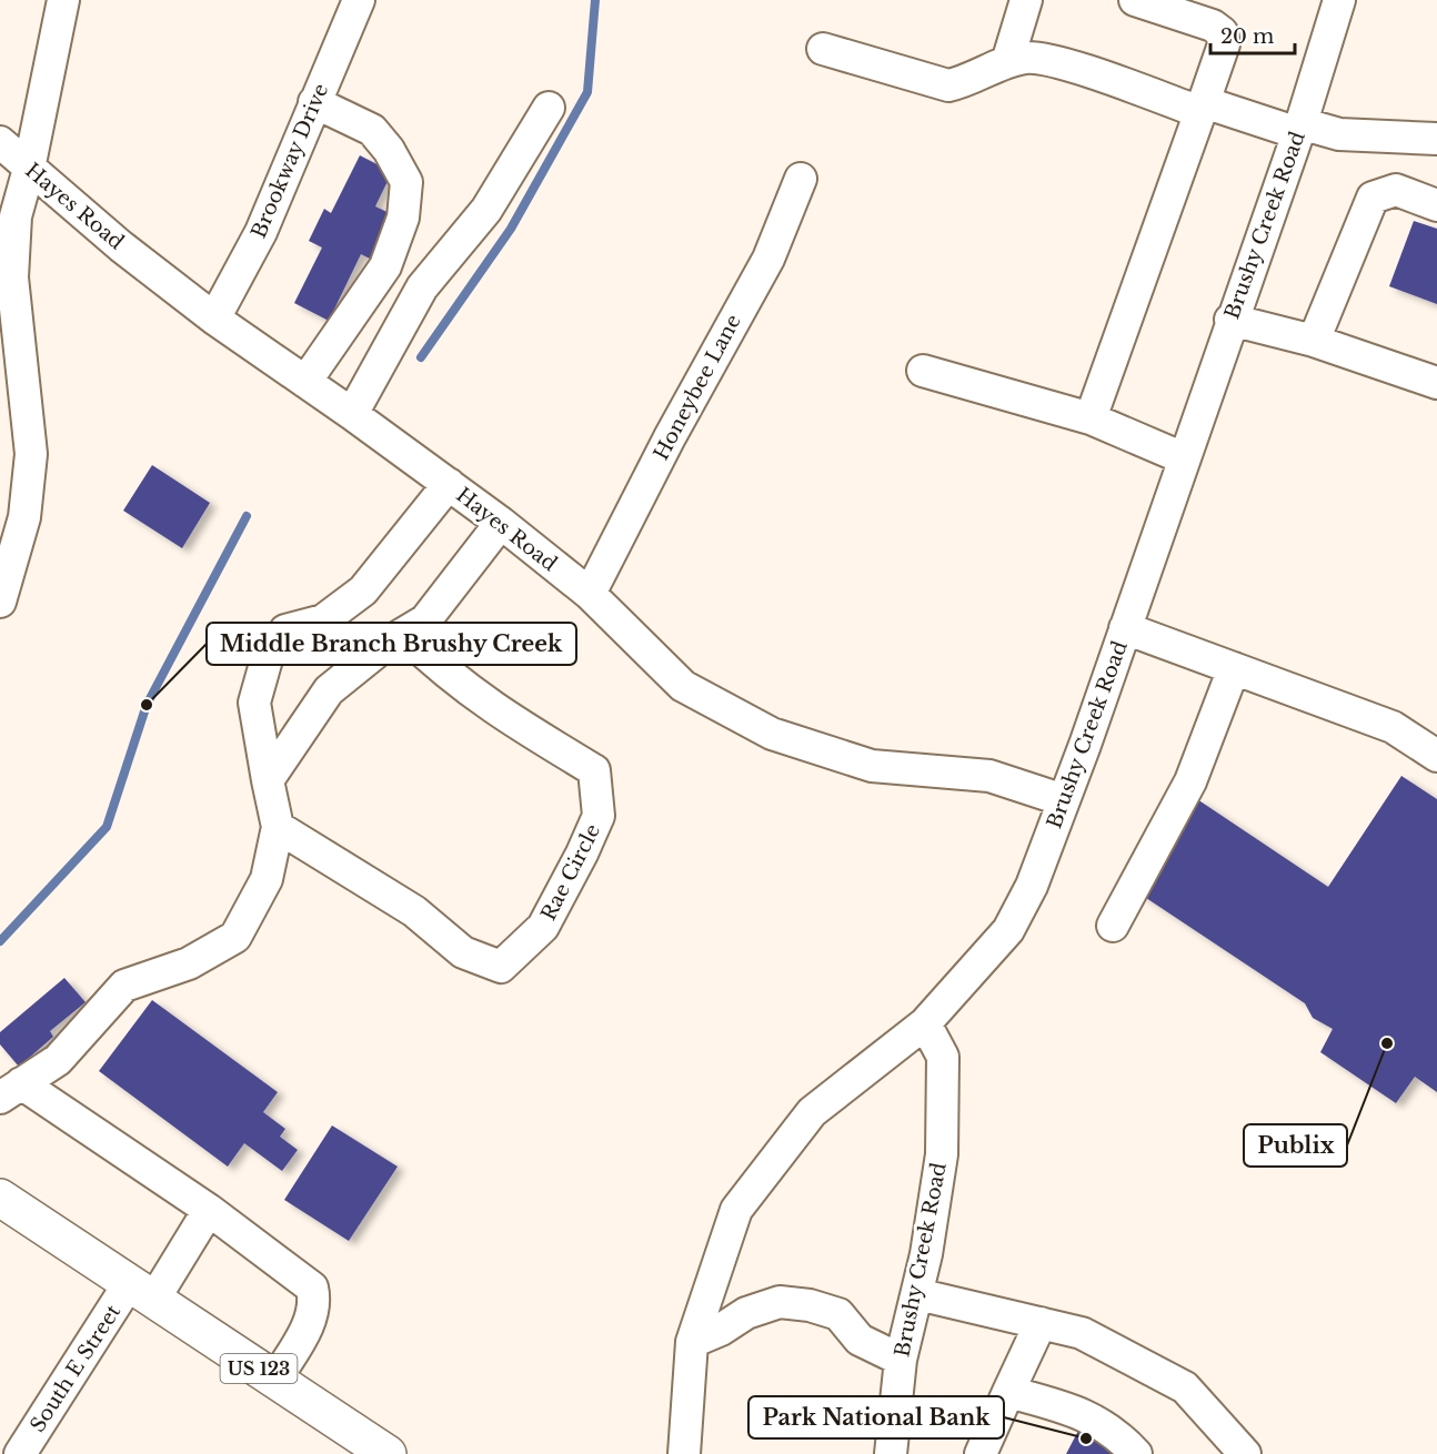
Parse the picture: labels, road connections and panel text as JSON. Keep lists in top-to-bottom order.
{
  "streets": {
    "highway": ["US 123"],
    "street": [
      "Brookway Drive",
      "Hayes Road",
      "Brushy Creek Road",
      "Honeybee Lane",
      "Rae Circle",
      "South E Street"
    ]
  },
  "crossings": [
    ["Brookway Drive", "Hayes Road"],
    ["Hayes Road", "Brushy Creek Road"],
    ["Hayes Road", "Honeybee Lane"],
    ["South E Street", "US 123"]
  ],
  "places": ["Middle Branch Brushy Creek", "Publix", "Park National Bank"],
  "scale_bar": "20 m"
}
